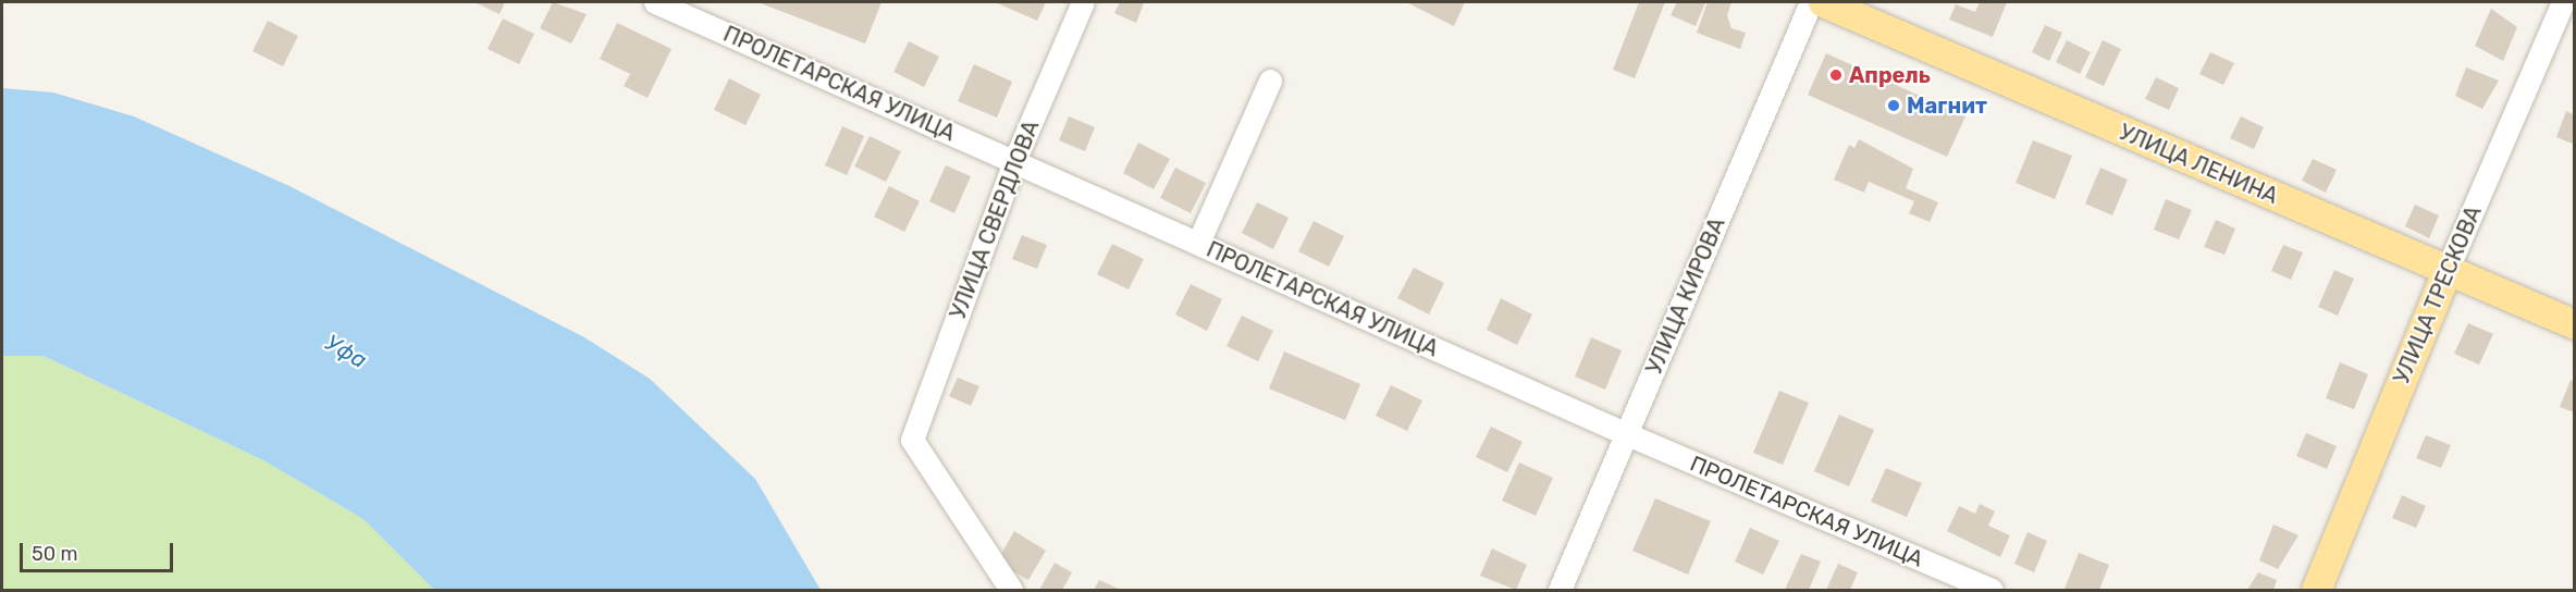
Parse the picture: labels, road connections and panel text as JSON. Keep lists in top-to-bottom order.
{
  "streets": {
    "main road": ["УЛИЦА ЛЕНИНА", "УЛИЦА ТРЕСКОВА"],
    "street": ["ПРОЛЕТАРСКАЯ УЛИЦА", "УЛИЦА СВЕРДЛОВА", "УЛИЦА КИРОВА"]
  },
  "crossings": [
    ["ПРОЛЕТАРСКАЯ УЛИЦА", "УЛИЦА СВЕРДЛОВА"],
    ["ПРОЛЕТАРСКАЯ УЛИЦА", "УЛИЦА КИРОВА"],
    ["УЛИЦА ЛЕНИНА", "УЛИЦА ТРЕСКОВА"]
  ],
  "water": ["Уфа"],
  "places": ["Апрель", "Магнит"],
  "scale_bar": "50 m"
}
